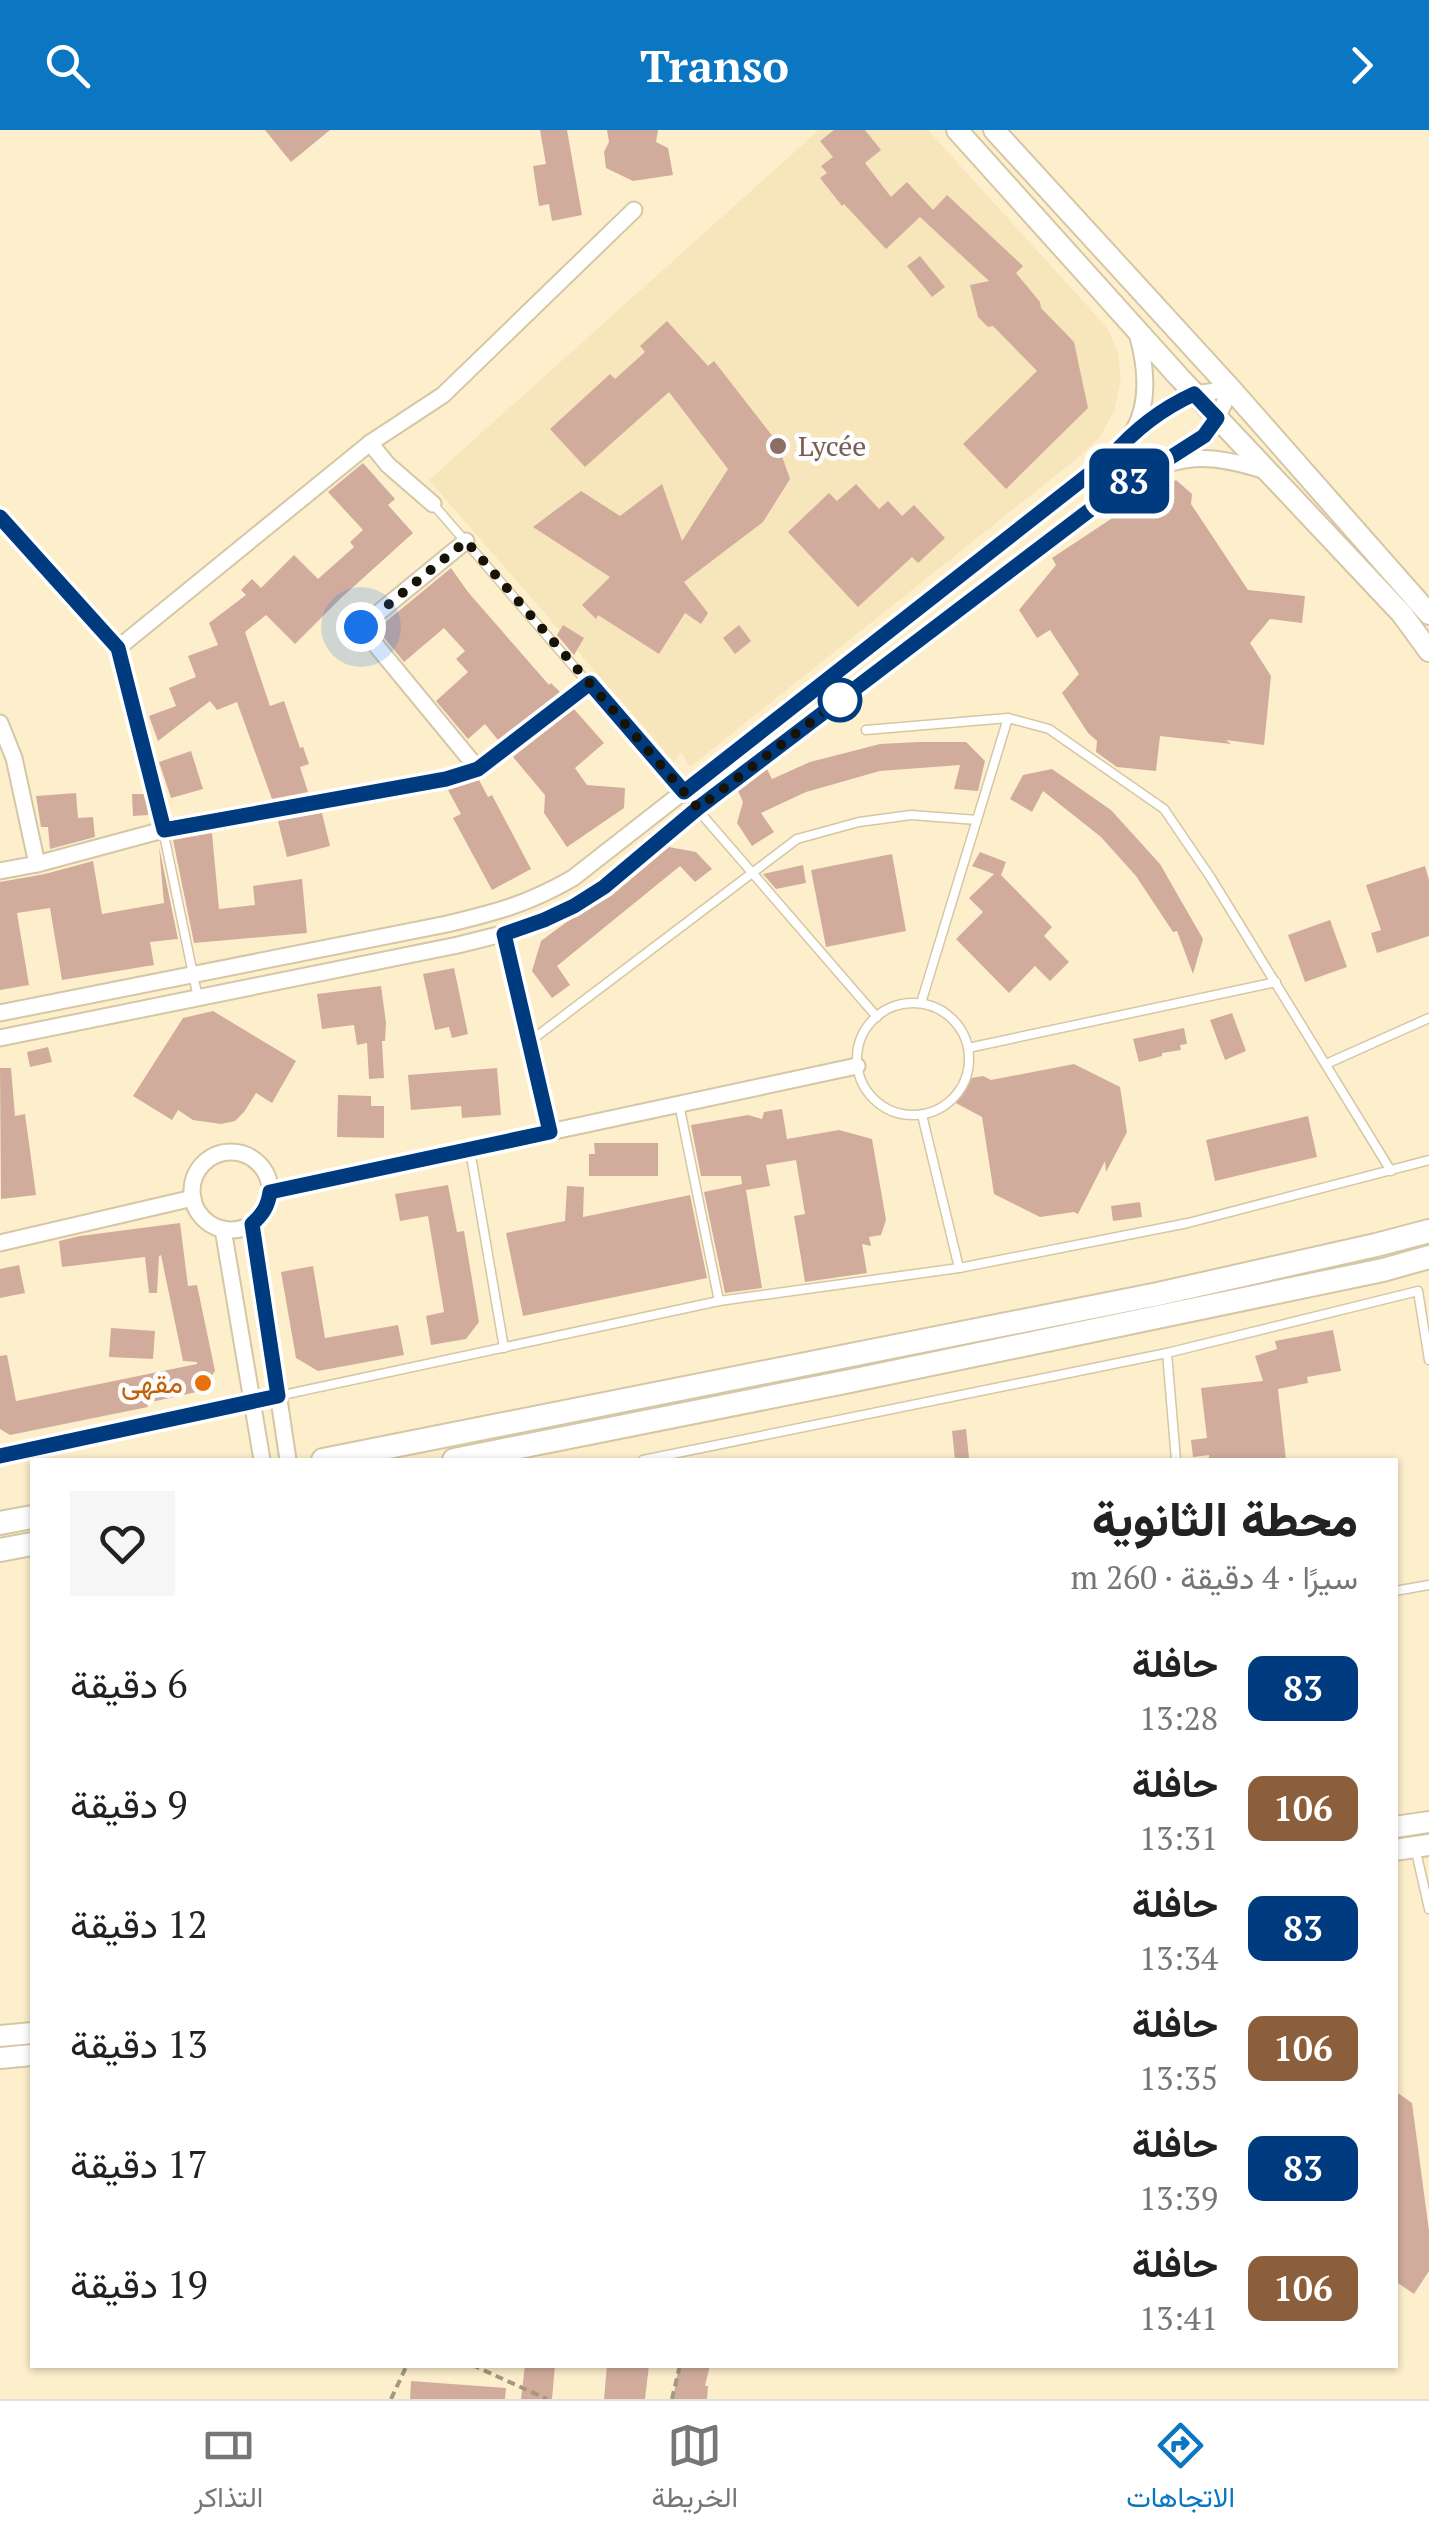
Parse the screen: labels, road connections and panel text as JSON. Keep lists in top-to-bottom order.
{
  "places": ["Lycée", "مقهى"],
  "lines": ["bus line 83"],
  "page": {
    "header": "Transo",
    "on_map": "83",
    "heading": ["محطة الثانوية", "سيرًا · 4 دقيقة · 260 m"],
    "list": [
      {
        "mark": "83",
        "name": "حافلة",
        "note": "13:28",
        "value": "6 دقيقة"
      },
      {
        "mark": "106",
        "name": "حافلة",
        "note": "13:31",
        "value": "9 دقيقة"
      },
      {
        "mark": "83",
        "name": "حافلة",
        "note": "13:34",
        "value": "12 دقيقة"
      },
      {
        "mark": "106",
        "name": "حافلة",
        "note": "13:35",
        "value": "13 دقيقة"
      },
      {
        "mark": "83",
        "name": "حافلة",
        "note": "13:39",
        "value": "17 دقيقة"
      },
      {
        "mark": "106",
        "name": "حافلة",
        "note": "13:41",
        "value": "19 دقيقة"
      }
    ],
    "tabs": ["الاتجاهات", "الخريطة", "التذاكر"]
  }
}
